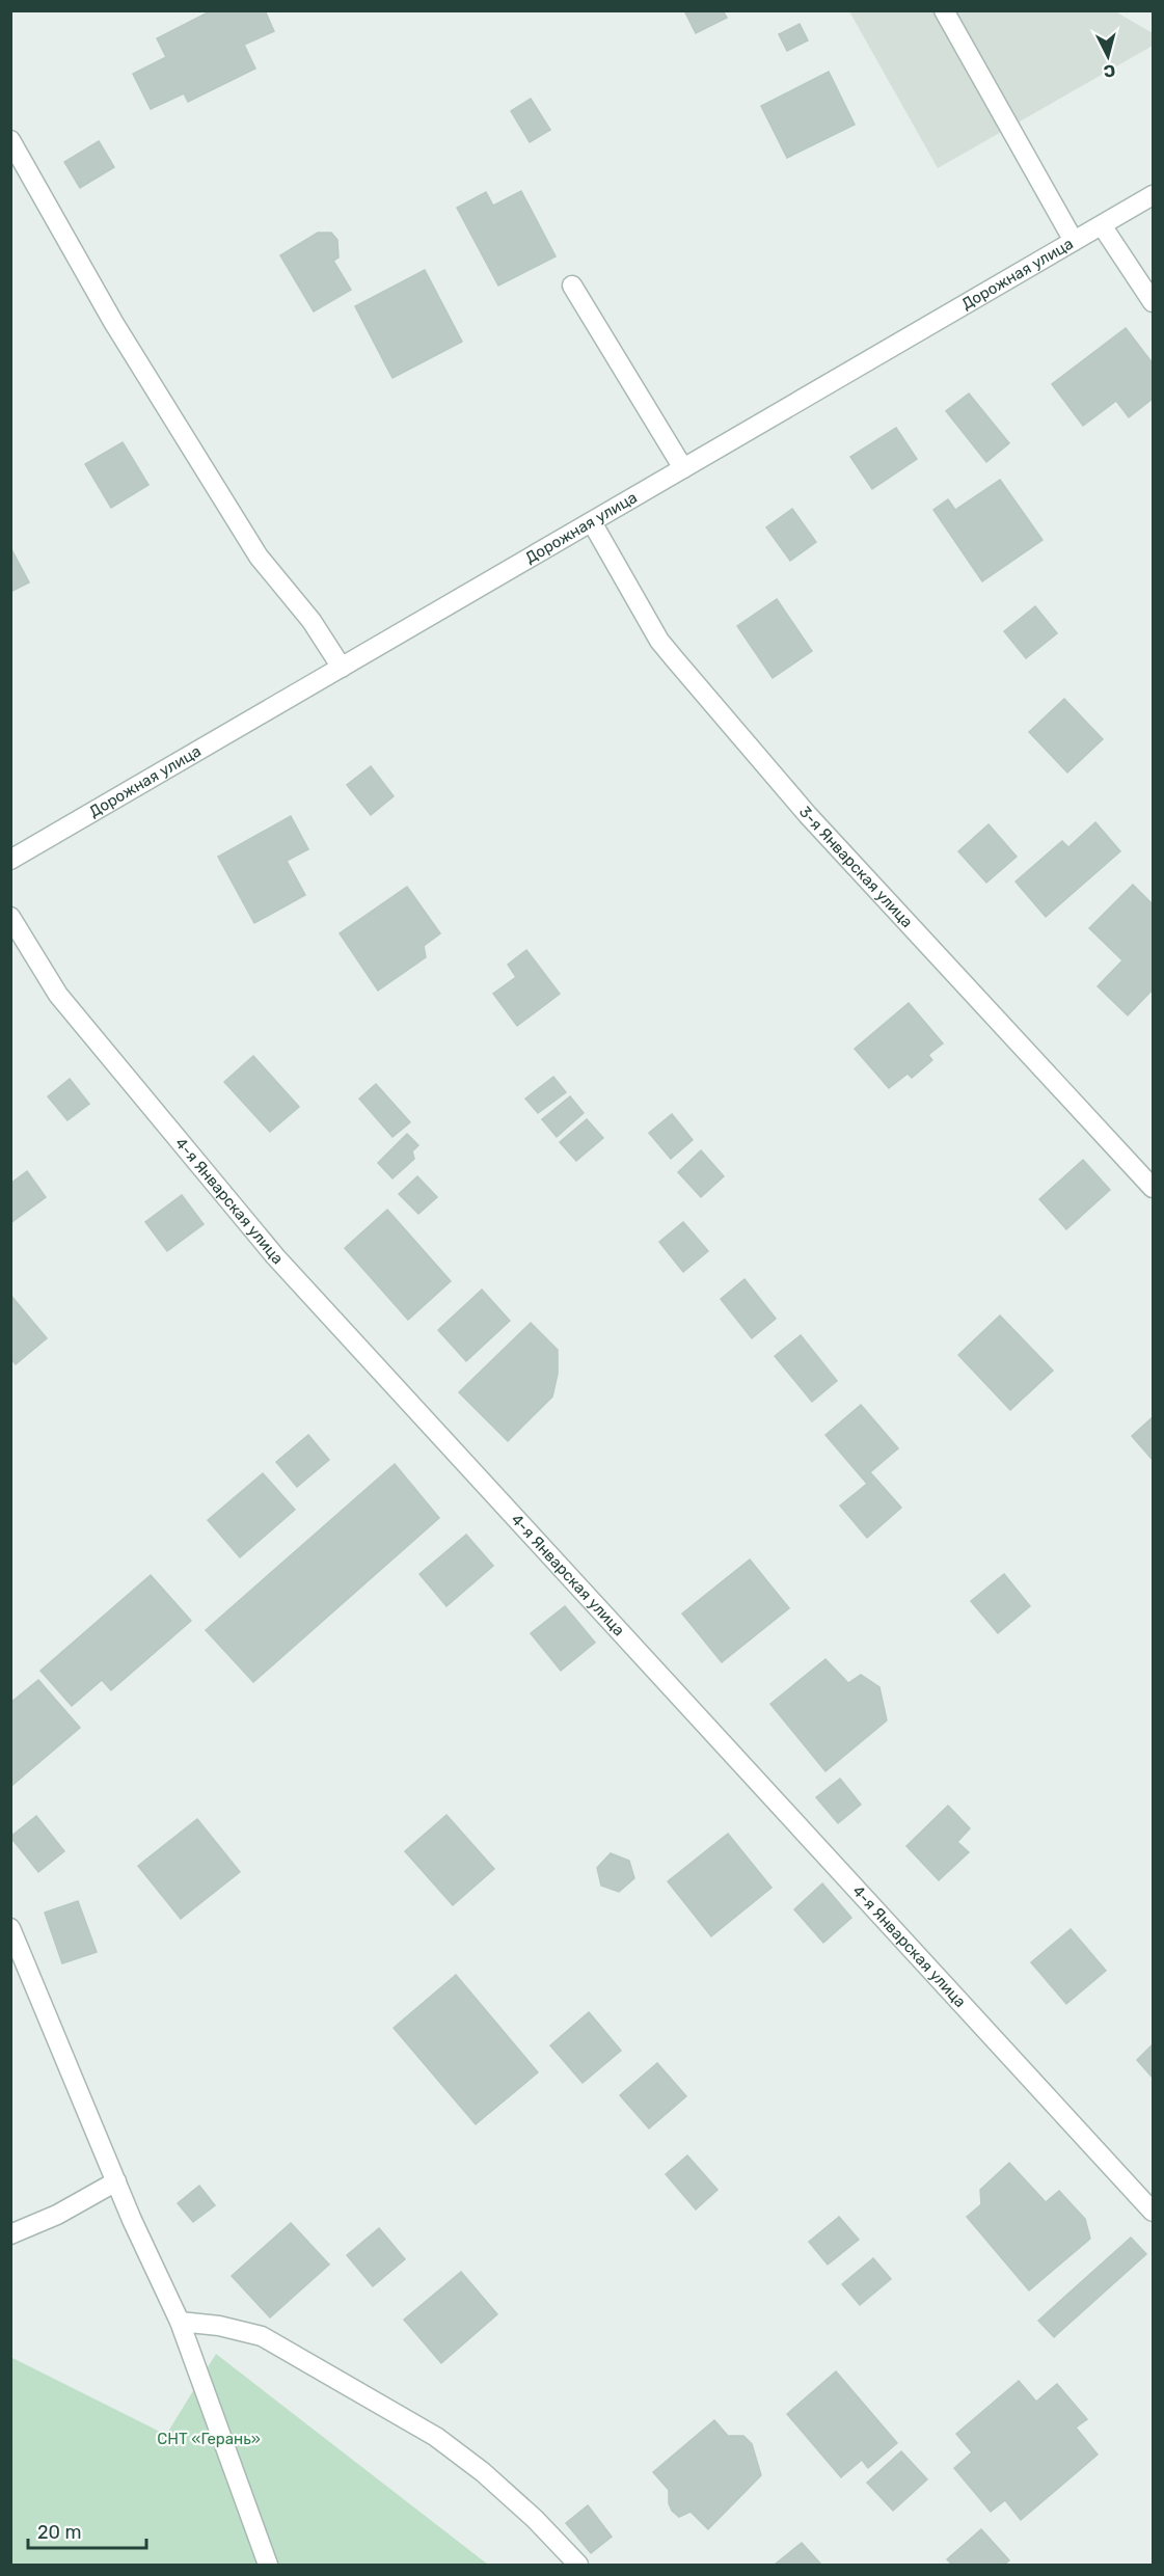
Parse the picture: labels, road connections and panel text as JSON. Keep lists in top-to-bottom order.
{
  "streets": {
    "street": ["Дорожная улица", "3-я Январская улица", "4-я Январская улица"]
  },
  "crossings": [
    ["Дорожная улица", "3-я Январская улица"]
  ],
  "parks": ["СНТ «Герань»"],
  "scale_bar": "20 m",
  "north": "bottom"
}
